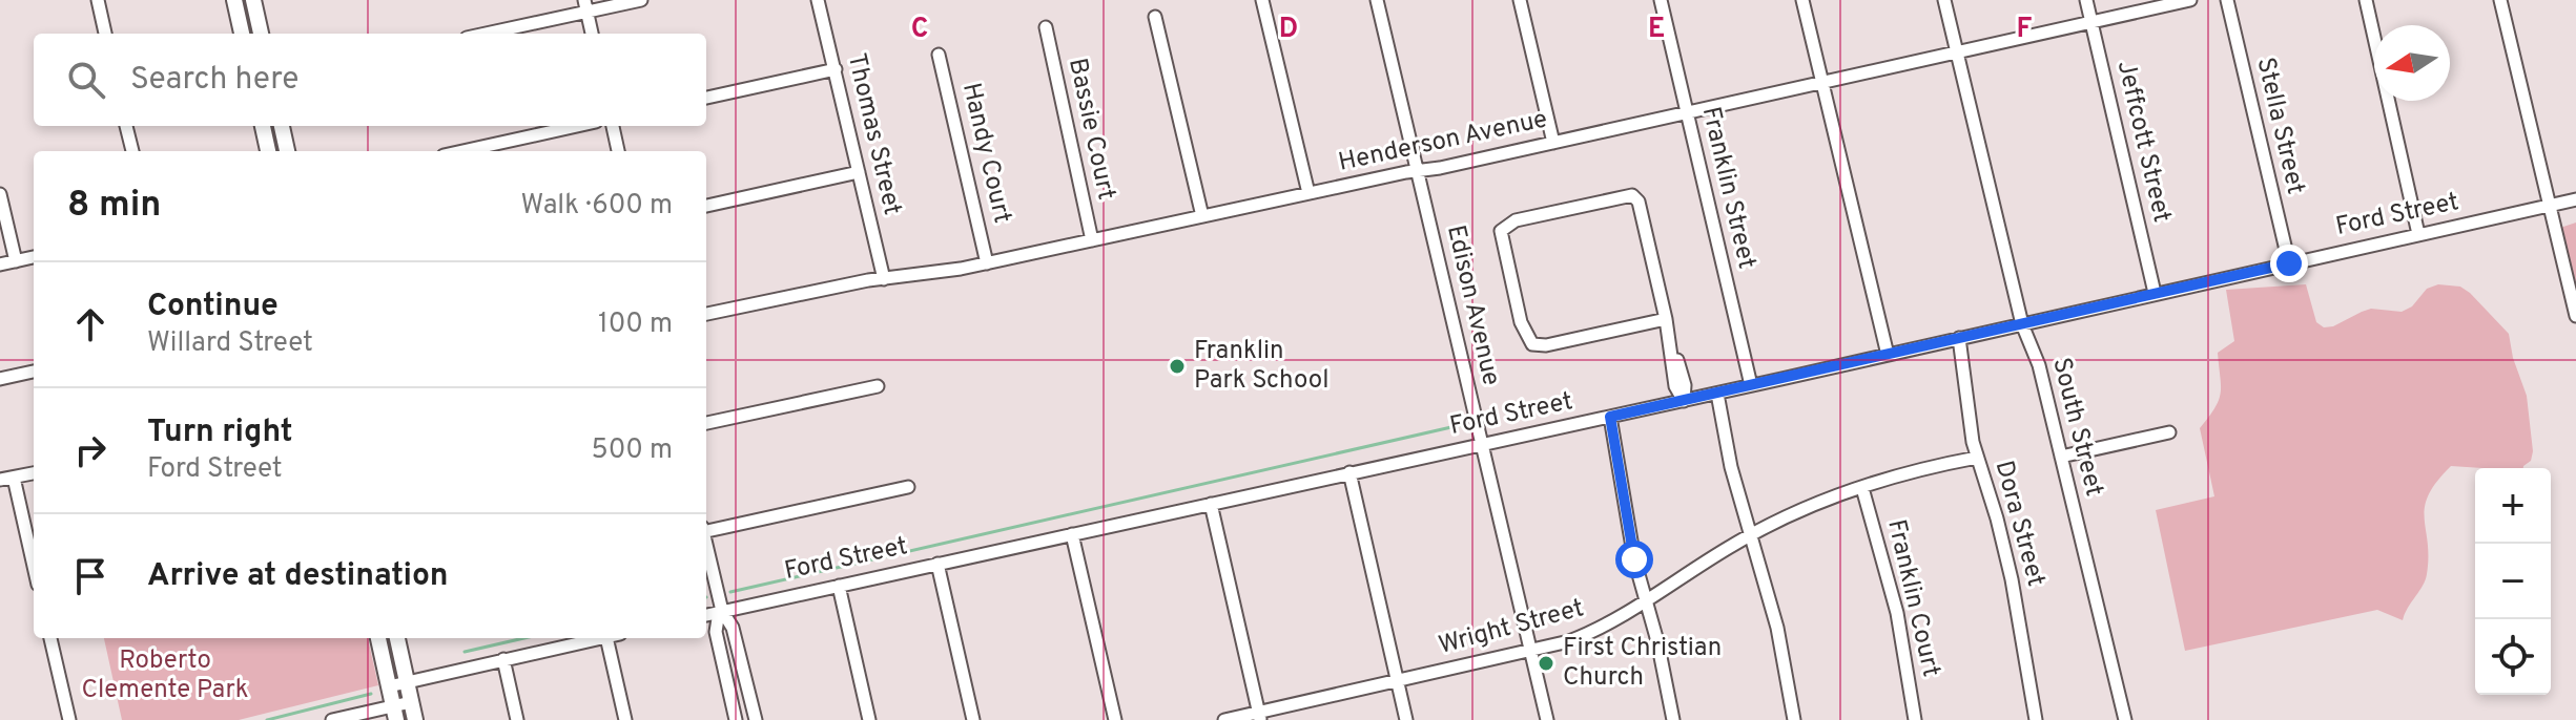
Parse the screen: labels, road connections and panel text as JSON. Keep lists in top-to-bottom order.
{
  "streets": {
    "street": [
      "Stella Street",
      "Bassie Court",
      "Thomas Street",
      "Henderson Avenue",
      "Jeffcott Street",
      "Handy Court",
      "Franklin Street",
      "Ford Street",
      "Edison Avenue",
      "South Street",
      "Dora Street",
      "Franklin Court",
      "Wright Street"
    ]
  },
  "crossings": [
    ["Stella Street", "Ford Street"],
    ["Bassie Court", "Henderson Avenue"],
    ["Thomas Street", "Henderson Avenue"],
    ["Henderson Avenue", "Jeffcott Street"],
    ["Henderson Avenue", "Handy Court"],
    ["Henderson Avenue", "Franklin Street"],
    ["Henderson Avenue", "Edison Avenue"],
    ["Henderson Avenue", "South Street"],
    ["Jeffcott Street", "Ford Street"],
    ["Franklin Street", "Ford Street"],
    ["Ford Street", "Edison Avenue"],
    ["Ford Street", "South Street"],
    ["Ford Street", "Dora Street"],
    ["Edison Avenue", "Wright Street"],
    ["Dora Street", "Wright Street"],
    ["Franklin Court", "Wright Street"]
  ],
  "parks": ["Roberto Clemente Park"],
  "places": ["Franklin Park School", "First Christian Church"],
  "north": "left",
  "page": {
    "search": "Search here",
    "heading": ["8 min", "Walk · 600 m"],
    "list": [
      ["Continue", "Willard Street", "100 m"],
      ["Turn right", "Ford Street", "500 m"],
      "Arrive at destination"
    ],
    "map_buttons": ["+", "−"]
  },
  "grid": {
    "columns": [
      "C",
      "D",
      "E",
      "F"
    ]
  }
}
